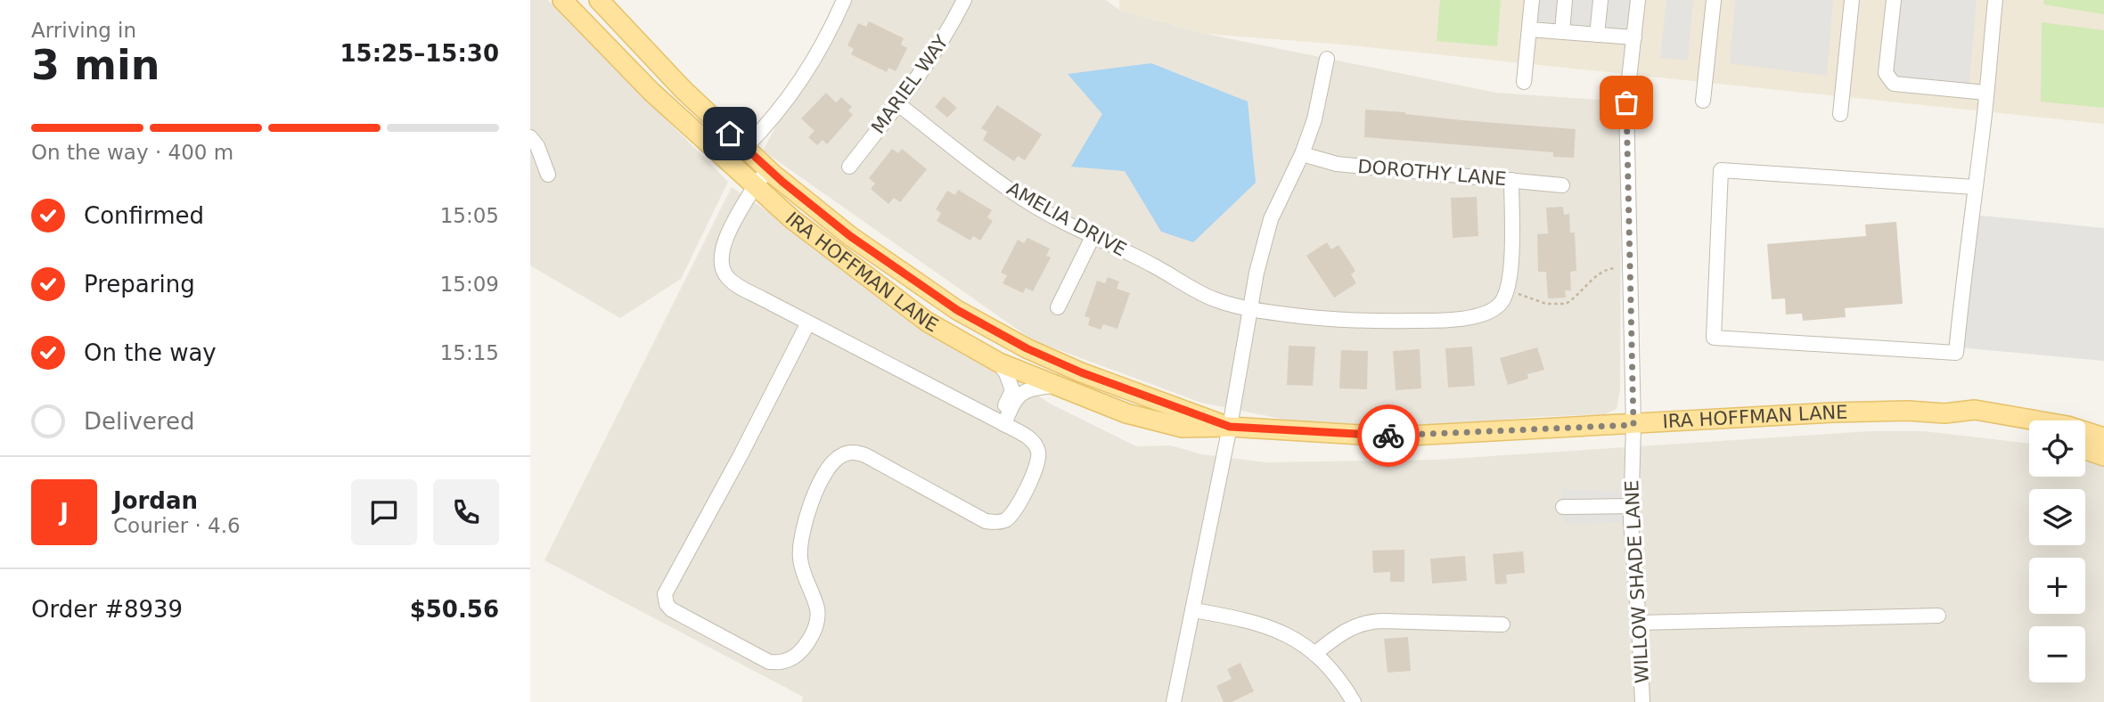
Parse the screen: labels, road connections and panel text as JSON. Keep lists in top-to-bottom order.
{
  "streets": {
    "main road": ["IRA HOFFMAN LANE"],
    "street": [
      "MARIEL WAY",
      "DOROTHY LANE",
      "AMELIA DRIVE",
      "WILLOW SHADE LANE"
    ]
  },
  "crossings": [
    ["MARIEL WAY", "AMELIA DRIVE"],
    ["IRA HOFFMAN LANE", "WILLOW SHADE LANE"]
  ],
  "page": {
    "heading": ["3 min", "Arriving in", "15:25–15:30"],
    "panel": [
      "Jordan",
      "Courier · 4.6",
      "Order #8939",
      "$50.56"
    ],
    "bar": "On the way · 400 m",
    "list": [
      ["Confirmed", "15:05"],
      ["Preparing", "15:09"],
      ["On the way", "15:15"],
      "Delivered"
    ],
    "map_buttons": ["+", "−"],
    "round": "J"
  }
}
